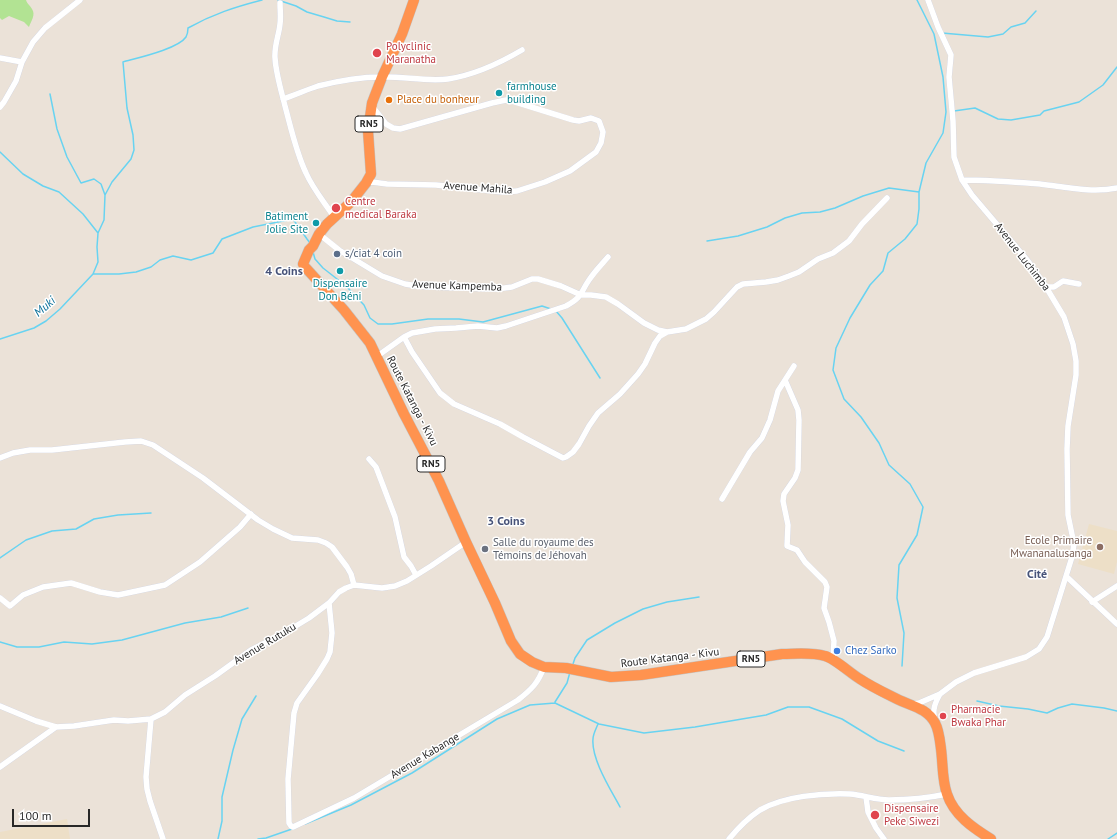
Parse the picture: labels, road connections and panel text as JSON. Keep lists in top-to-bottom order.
{
  "streets": {
    "highway": ["RN5", "Route Katanga - Kivu"],
    "street": [
      "Avenue Mahila",
      "Avenue Luchimba",
      "Avenue Kampemba",
      "Avenue Rutuku",
      "Avenue Kabange"
    ]
  },
  "crossings": [
    ["RN5", "Avenue Luchimba"],
    ["RN5", "Route Katanga - Kivu"],
    ["Avenue Mahila", "Route Katanga - Kivu"],
    ["Avenue Luchimba", "Route Katanga - Kivu"],
    ["Avenue Kampemba", "Route Katanga - Kivu"],
    ["Route Katanga - Kivu", "Avenue Kabange"],
    ["Avenue Rutuku", "Avenue Kabange"]
  ],
  "districts": ["4 Coins", "3 Coins", "Cité"],
  "water": ["Muki"],
  "places": [
    "Polyclinic Maranatha",
    "farmhouse building",
    "Place du bonheur",
    "Centre medical Baraka",
    "Batiment Jolie Site",
    "s/ciat 4 coin",
    "Dispensaire Don Béni",
    "Ecole Primaire Mwananalusanga",
    "Salle du royaume des Témoins de Jéhovah",
    "Chez Sarko",
    "Pharmacie Bwaka Phar",
    "Dispensaire Peke Siwezi"
  ],
  "scale_bar": "100 m"
}
